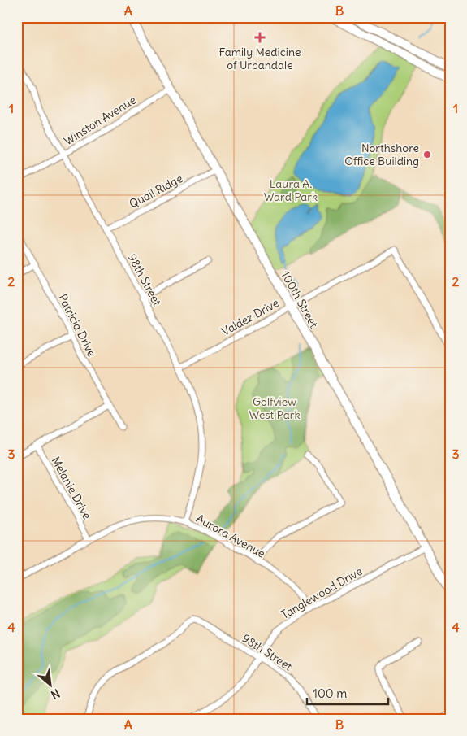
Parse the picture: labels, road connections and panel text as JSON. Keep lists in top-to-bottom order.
{
  "streets": {
    "street": [
      "Winston Avenue",
      "Quail Ridge",
      "98th Street",
      "100th Street",
      "Valdez Drive",
      "Patricia Drive",
      "Melanie Drive",
      "Aurora Avenue",
      "Tanglewood Drive"
    ]
  },
  "crossings": [
    ["Winston Avenue", "98th Street"],
    ["Winston Avenue", "100th Street"],
    ["Quail Ridge", "98th Street"],
    ["Quail Ridge", "100th Street"],
    ["98th Street", "Valdez Drive"],
    ["98th Street", "Aurora Avenue"],
    ["98th Street", "Tanglewood Drive"],
    ["100th Street", "Valdez Drive"],
    ["100th Street", "Tanglewood Drive"],
    ["Melanie Drive", "Aurora Avenue"],
    ["Aurora Avenue", "Tanglewood Drive"]
  ],
  "parks": ["Laura A. Ward Park", "Golfview West Park"],
  "places": {
    "health": ["Family Medicine of Urbandale"],
    "other": ["Northshore Office Building"]
  },
  "scale_bar": "100 m",
  "north": "bottom right",
  "grid": {
    "columns": ["A", "B"],
    "rows": [
      "1",
      "2",
      "3",
      "4"
    ]
  }
}
